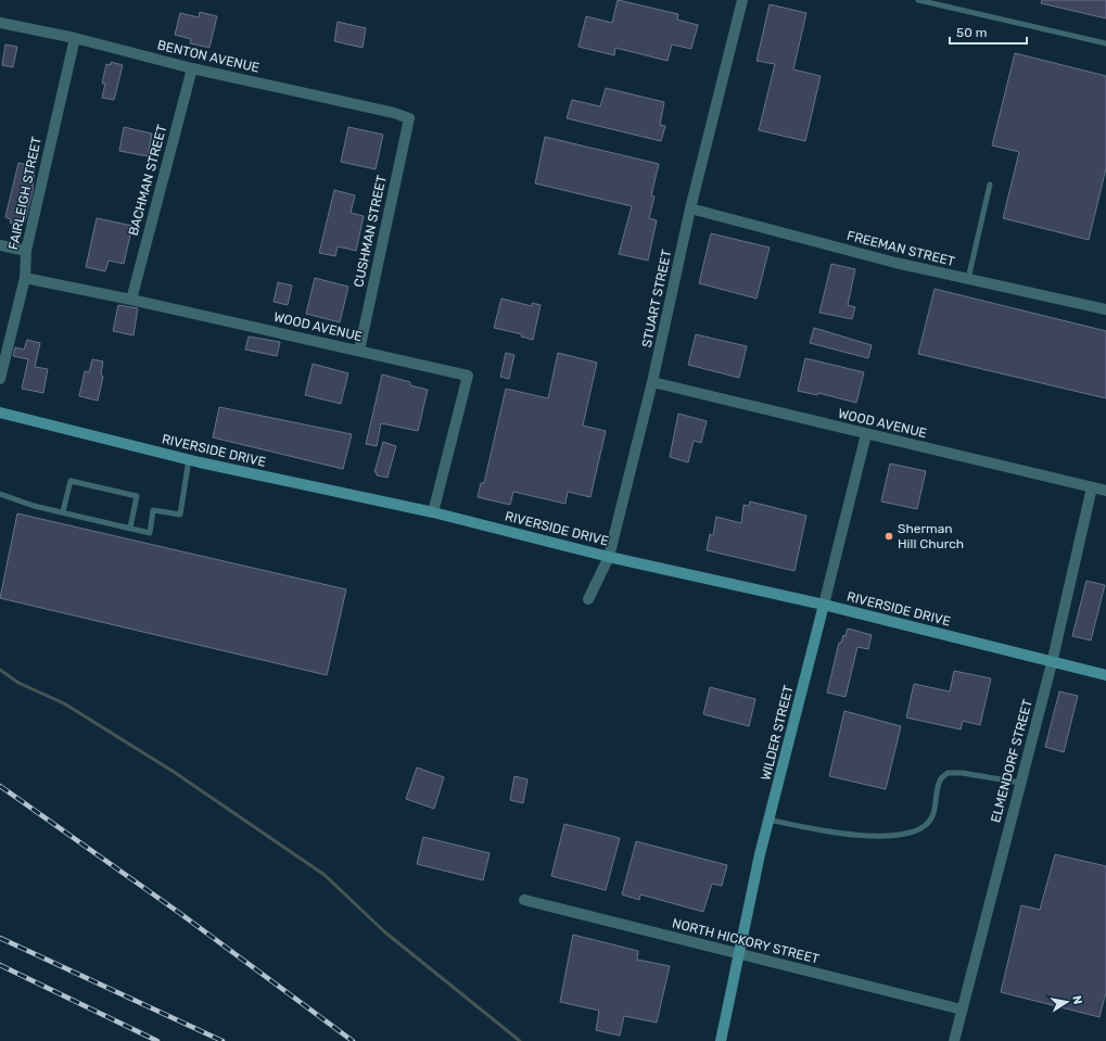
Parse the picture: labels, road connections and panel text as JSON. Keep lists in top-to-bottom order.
{
  "streets": {
    "street": [
      "BENTON AVENUE",
      "BACHMAN STREET",
      "FAIRLEIGH STREET",
      "CUSHMAN STREET",
      "FREEMAN STREET",
      "STUART STREET",
      "WOOD AVENUE",
      "RIVERSIDE DRIVE",
      "WILDER STREET",
      "ELMENDORF STREET",
      "NORTH HICKORY STREET"
    ]
  },
  "crossings": [
    ["BENTON AVENUE", "BACHMAN STREET"],
    ["BENTON AVENUE", "FAIRLEIGH STREET"],
    ["BENTON AVENUE", "CUSHMAN STREET"],
    ["BACHMAN STREET", "WOOD AVENUE"],
    ["FAIRLEIGH STREET", "WOOD AVENUE"],
    ["CUSHMAN STREET", "WOOD AVENUE"],
    ["FREEMAN STREET", "STUART STREET"],
    ["STUART STREET", "WOOD AVENUE"],
    ["STUART STREET", "RIVERSIDE DRIVE"],
    ["WOOD AVENUE", "RIVERSIDE DRIVE"],
    ["WOOD AVENUE", "WILDER STREET"],
    ["WOOD AVENUE", "ELMENDORF STREET"],
    ["RIVERSIDE DRIVE", "WILDER STREET"],
    ["RIVERSIDE DRIVE", "ELMENDORF STREET"],
    ["WILDER STREET", "NORTH HICKORY STREET"],
    ["ELMENDORF STREET", "NORTH HICKORY STREET"]
  ],
  "places": ["Sherman Hill Church"],
  "scale_bar": "50 m",
  "north": "right"
}
